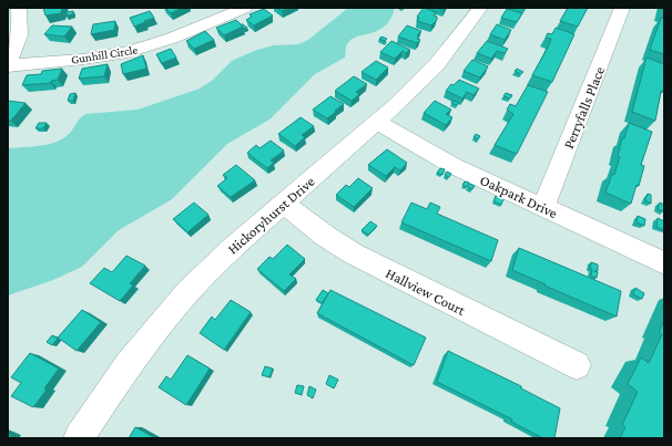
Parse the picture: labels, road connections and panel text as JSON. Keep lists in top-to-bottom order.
{
  "streets": {
    "street": [
      "Gunhill Circle",
      "Perryfalls Place",
      "Oakpark Drive",
      "Hickoryhurst Drive",
      "Hallview Court"
    ]
  },
  "crossings": [
    ["Perryfalls Place", "Oakpark Drive"],
    ["Oakpark Drive", "Hickoryhurst Drive"],
    ["Hickoryhurst Drive", "Hallview Court"]
  ]
}
